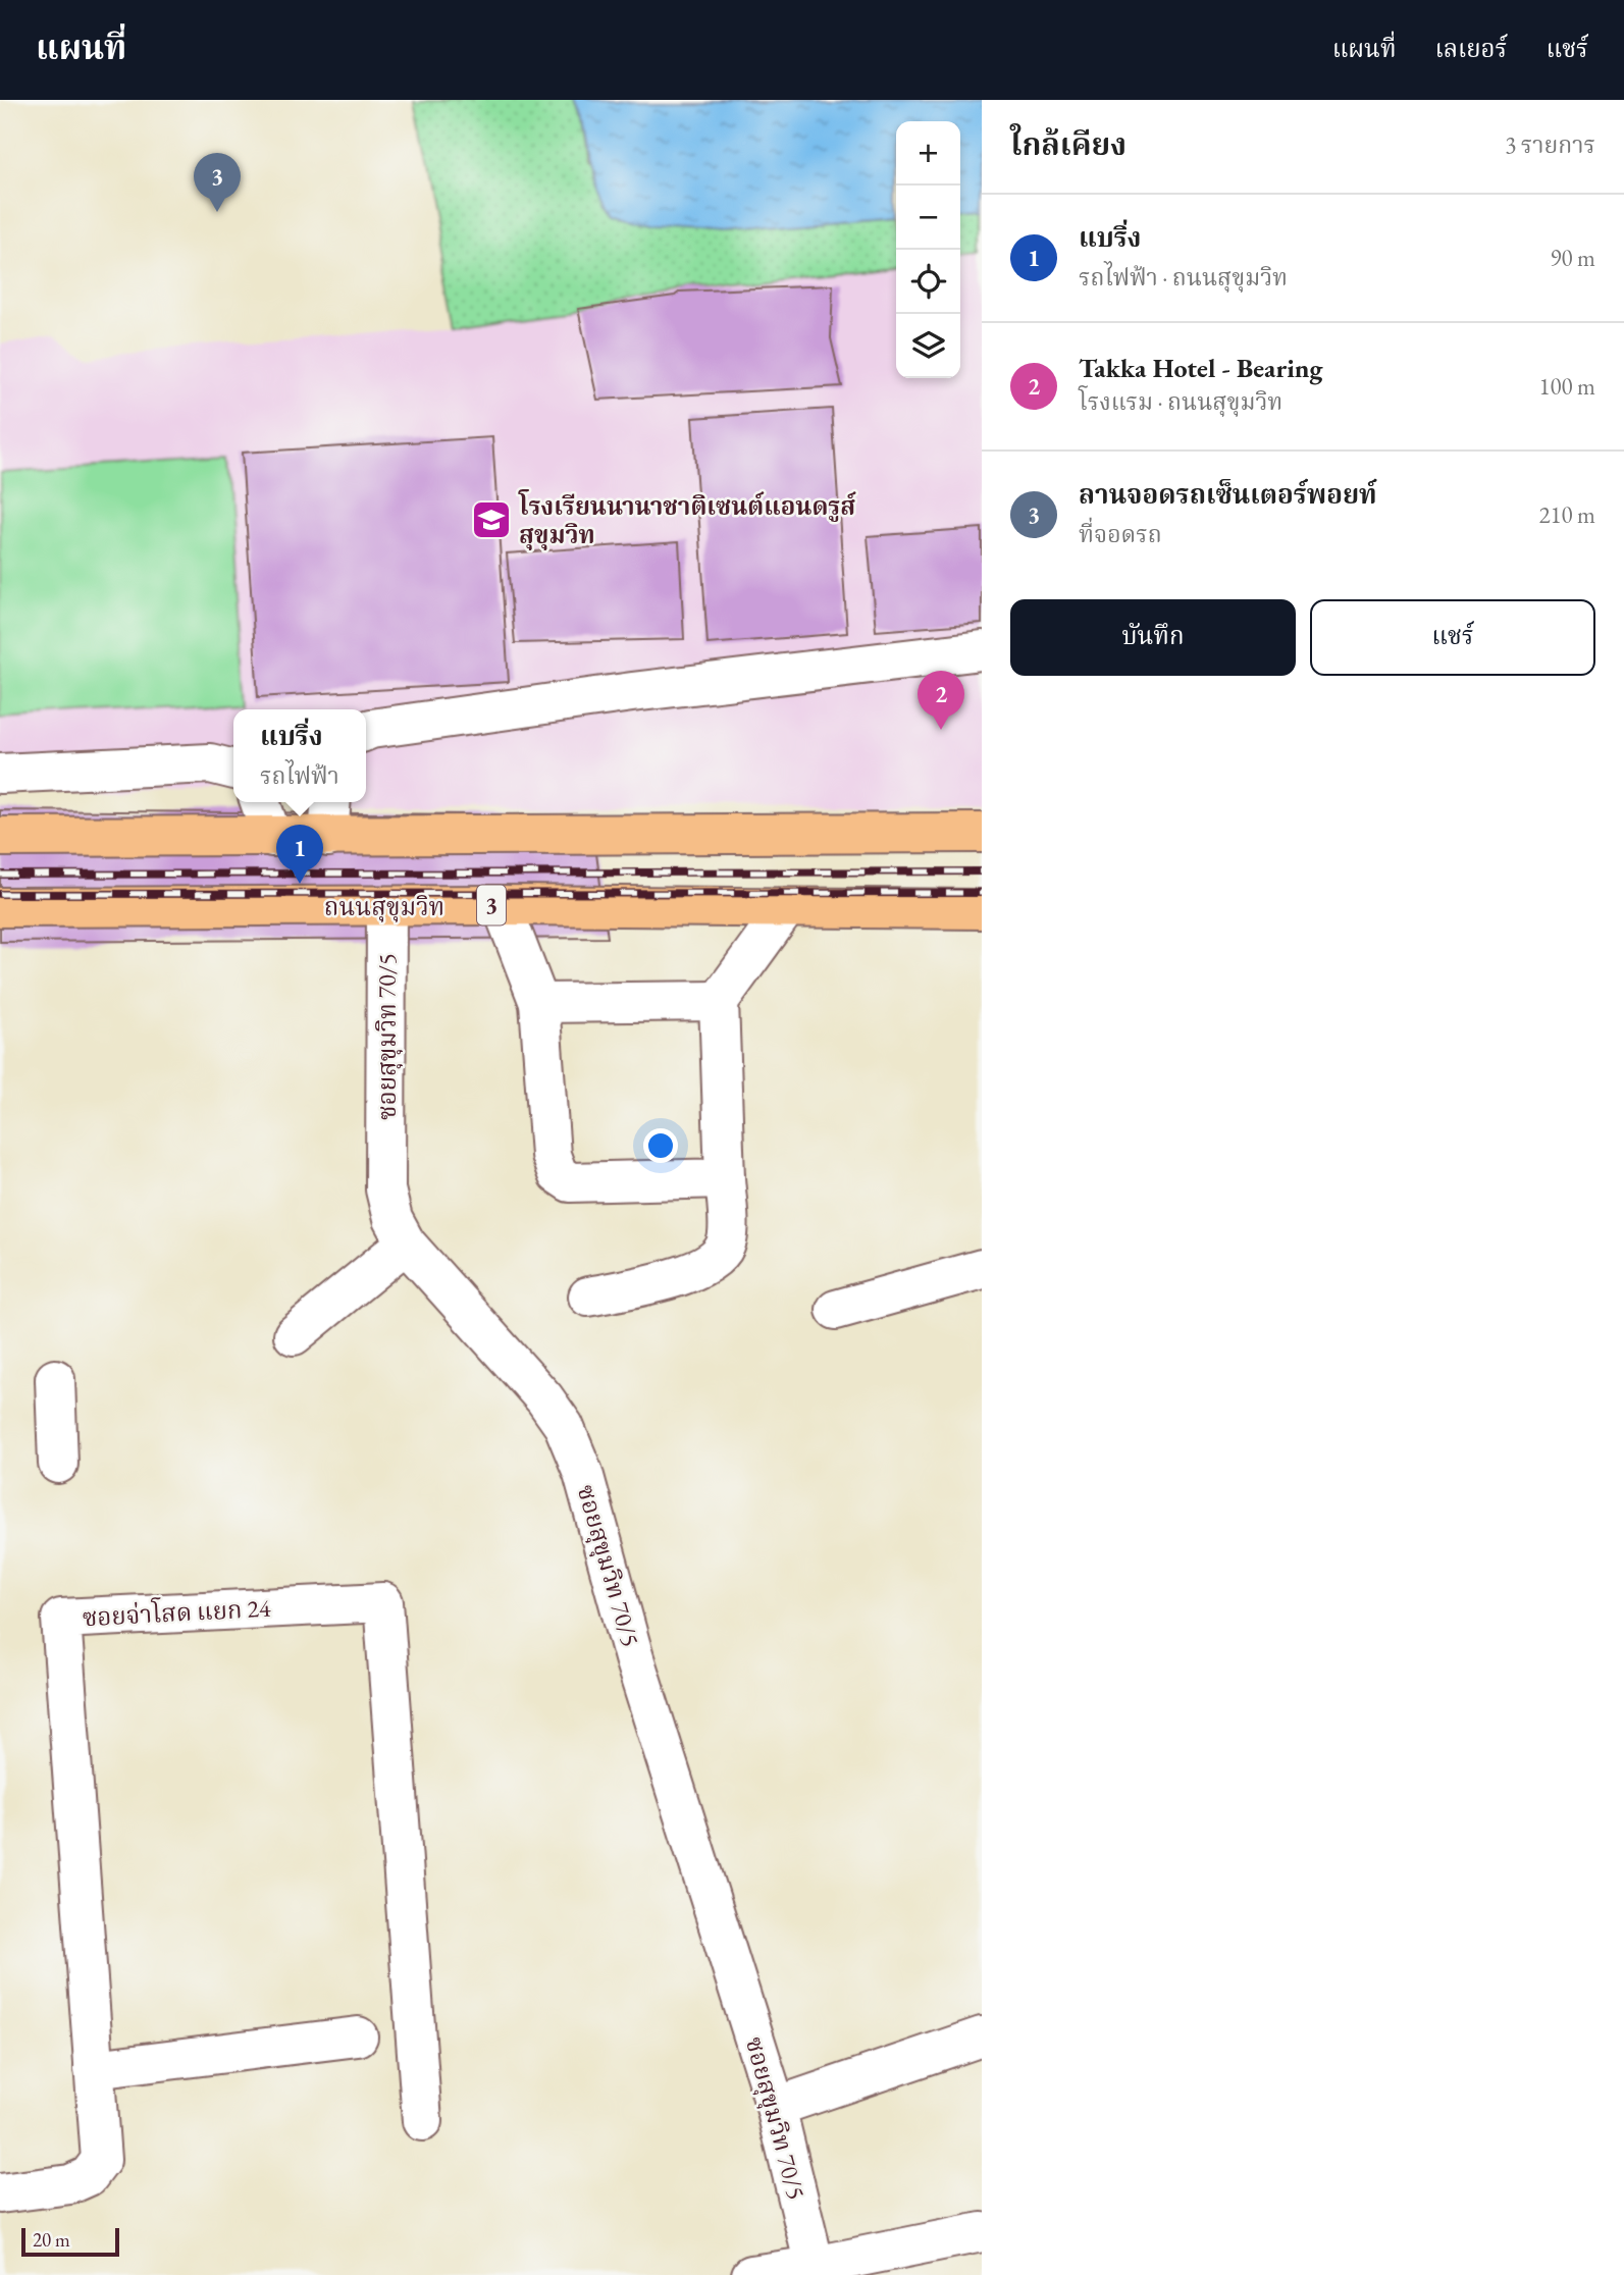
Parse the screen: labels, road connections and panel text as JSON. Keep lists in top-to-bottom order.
{
  "streets": {
    "highway": ["3", "ถนนสุขุมวิท"],
    "street": ["ซอยสุขุมวิท 70/5", "ซอยจ่าโสด แยก 24"]
  },
  "crossings": [
    ["ถนนสุขุมวิท", "ซอยสุขุมวิท 70/5"]
  ],
  "places": {
    "school or university": ["โรงเรียนนานาชาติเซนต์แอนดรูส์ สุขุมวิท"]
  },
  "scale_bar": "20 m",
  "page": {
    "header": "แผนที่",
    "nav": ["แผนที่", "เลเยอร์", "แชร์"],
    "heading": ["ใกล้เคียง", "3 รายการ"],
    "map_buttons": ["+", "−"],
    "pins": ["3", "2", "1"],
    "list": [
      {
        "mark": "1",
        "name": "แบริ่ง",
        "note": "รถไฟฟ้า · ถนนสุขุมวิท",
        "value": "90 m"
      },
      {
        "mark": "2",
        "name": "Takka Hotel - Bearing",
        "note": "โรงแรม · ถนนสุขุมวิท",
        "value": "100 m"
      },
      {
        "mark": "3",
        "name": "ลานจอดรถเซ็นเตอร์พอยท์",
        "note": "ที่จอดรถ",
        "value": "210 m"
      }
    ],
    "buttons": ["บันทึก", "แชร์"],
    "popup": ["แบริ่ง", "รถไฟฟ้า"],
    "scale": "20 m"
  }
}
